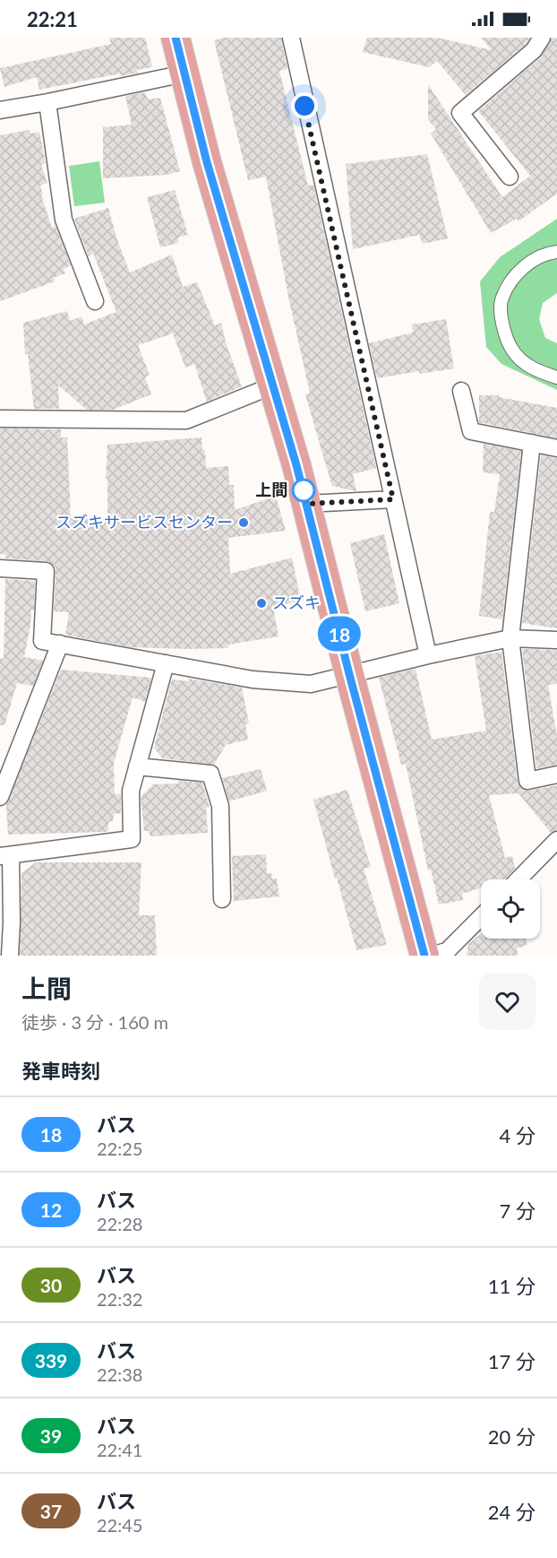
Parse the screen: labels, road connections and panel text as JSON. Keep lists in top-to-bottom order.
{
  "places": ["上間", "スズキサービスセンター", "スズキ"],
  "lines": ["bus line 18"],
  "page": {
    "status": "22:21",
    "on_map": "18",
    "heading": [
      ["上間", "徒歩 · 3 分 · 160 m"],
      "発車時刻"
    ],
    "list": [
      {
        "mark": "18",
        "name": "バス",
        "note": "22:25",
        "value": "4 分"
      },
      {
        "mark": "12",
        "name": "バス",
        "note": "22:28",
        "value": "7 分"
      },
      {
        "mark": "30",
        "name": "バス",
        "note": "22:32",
        "value": "11 分"
      },
      {
        "mark": "339",
        "name": "バス",
        "note": "22:38",
        "value": "17 分"
      },
      {
        "mark": "39",
        "name": "バス",
        "note": "22:41",
        "value": "20 分"
      },
      {
        "mark": "37",
        "name": "バス",
        "note": "22:45",
        "value": "24 分"
      }
    ]
  }
}
